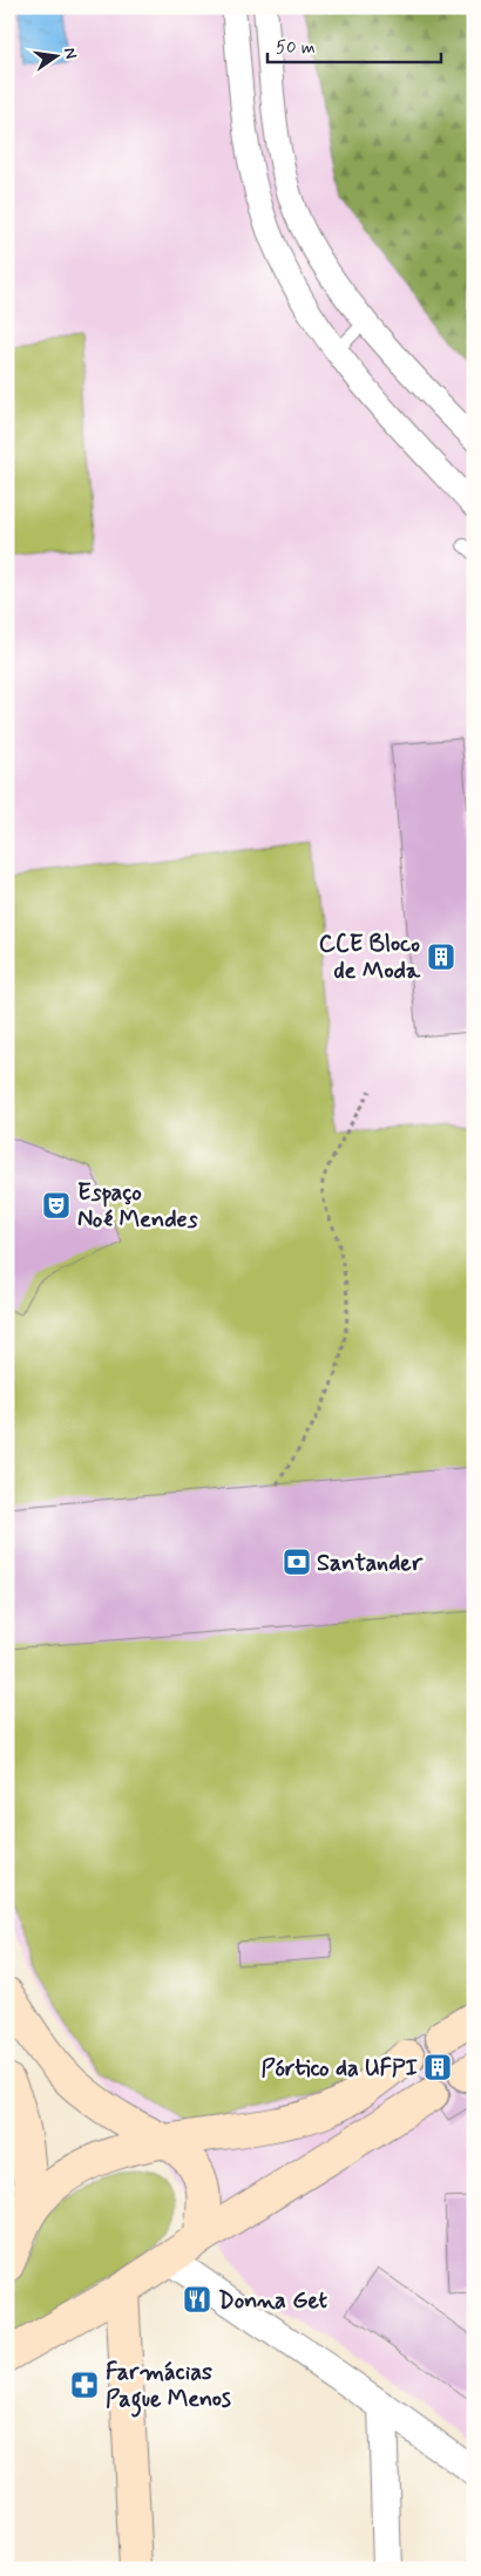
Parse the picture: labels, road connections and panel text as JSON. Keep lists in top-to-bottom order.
{
  "places": {
    "building": ["CCE Bloco de Moda", "Pórtico da UFPI"],
    "theatre": ["Espaço Noé Mendes"],
    "bank": ["Santander"],
    "restaurant": ["Donna Get"],
    "pharmacy": ["Farmácias Pague Menos"]
  },
  "scale_bar": "50 m",
  "north": "right"
}
